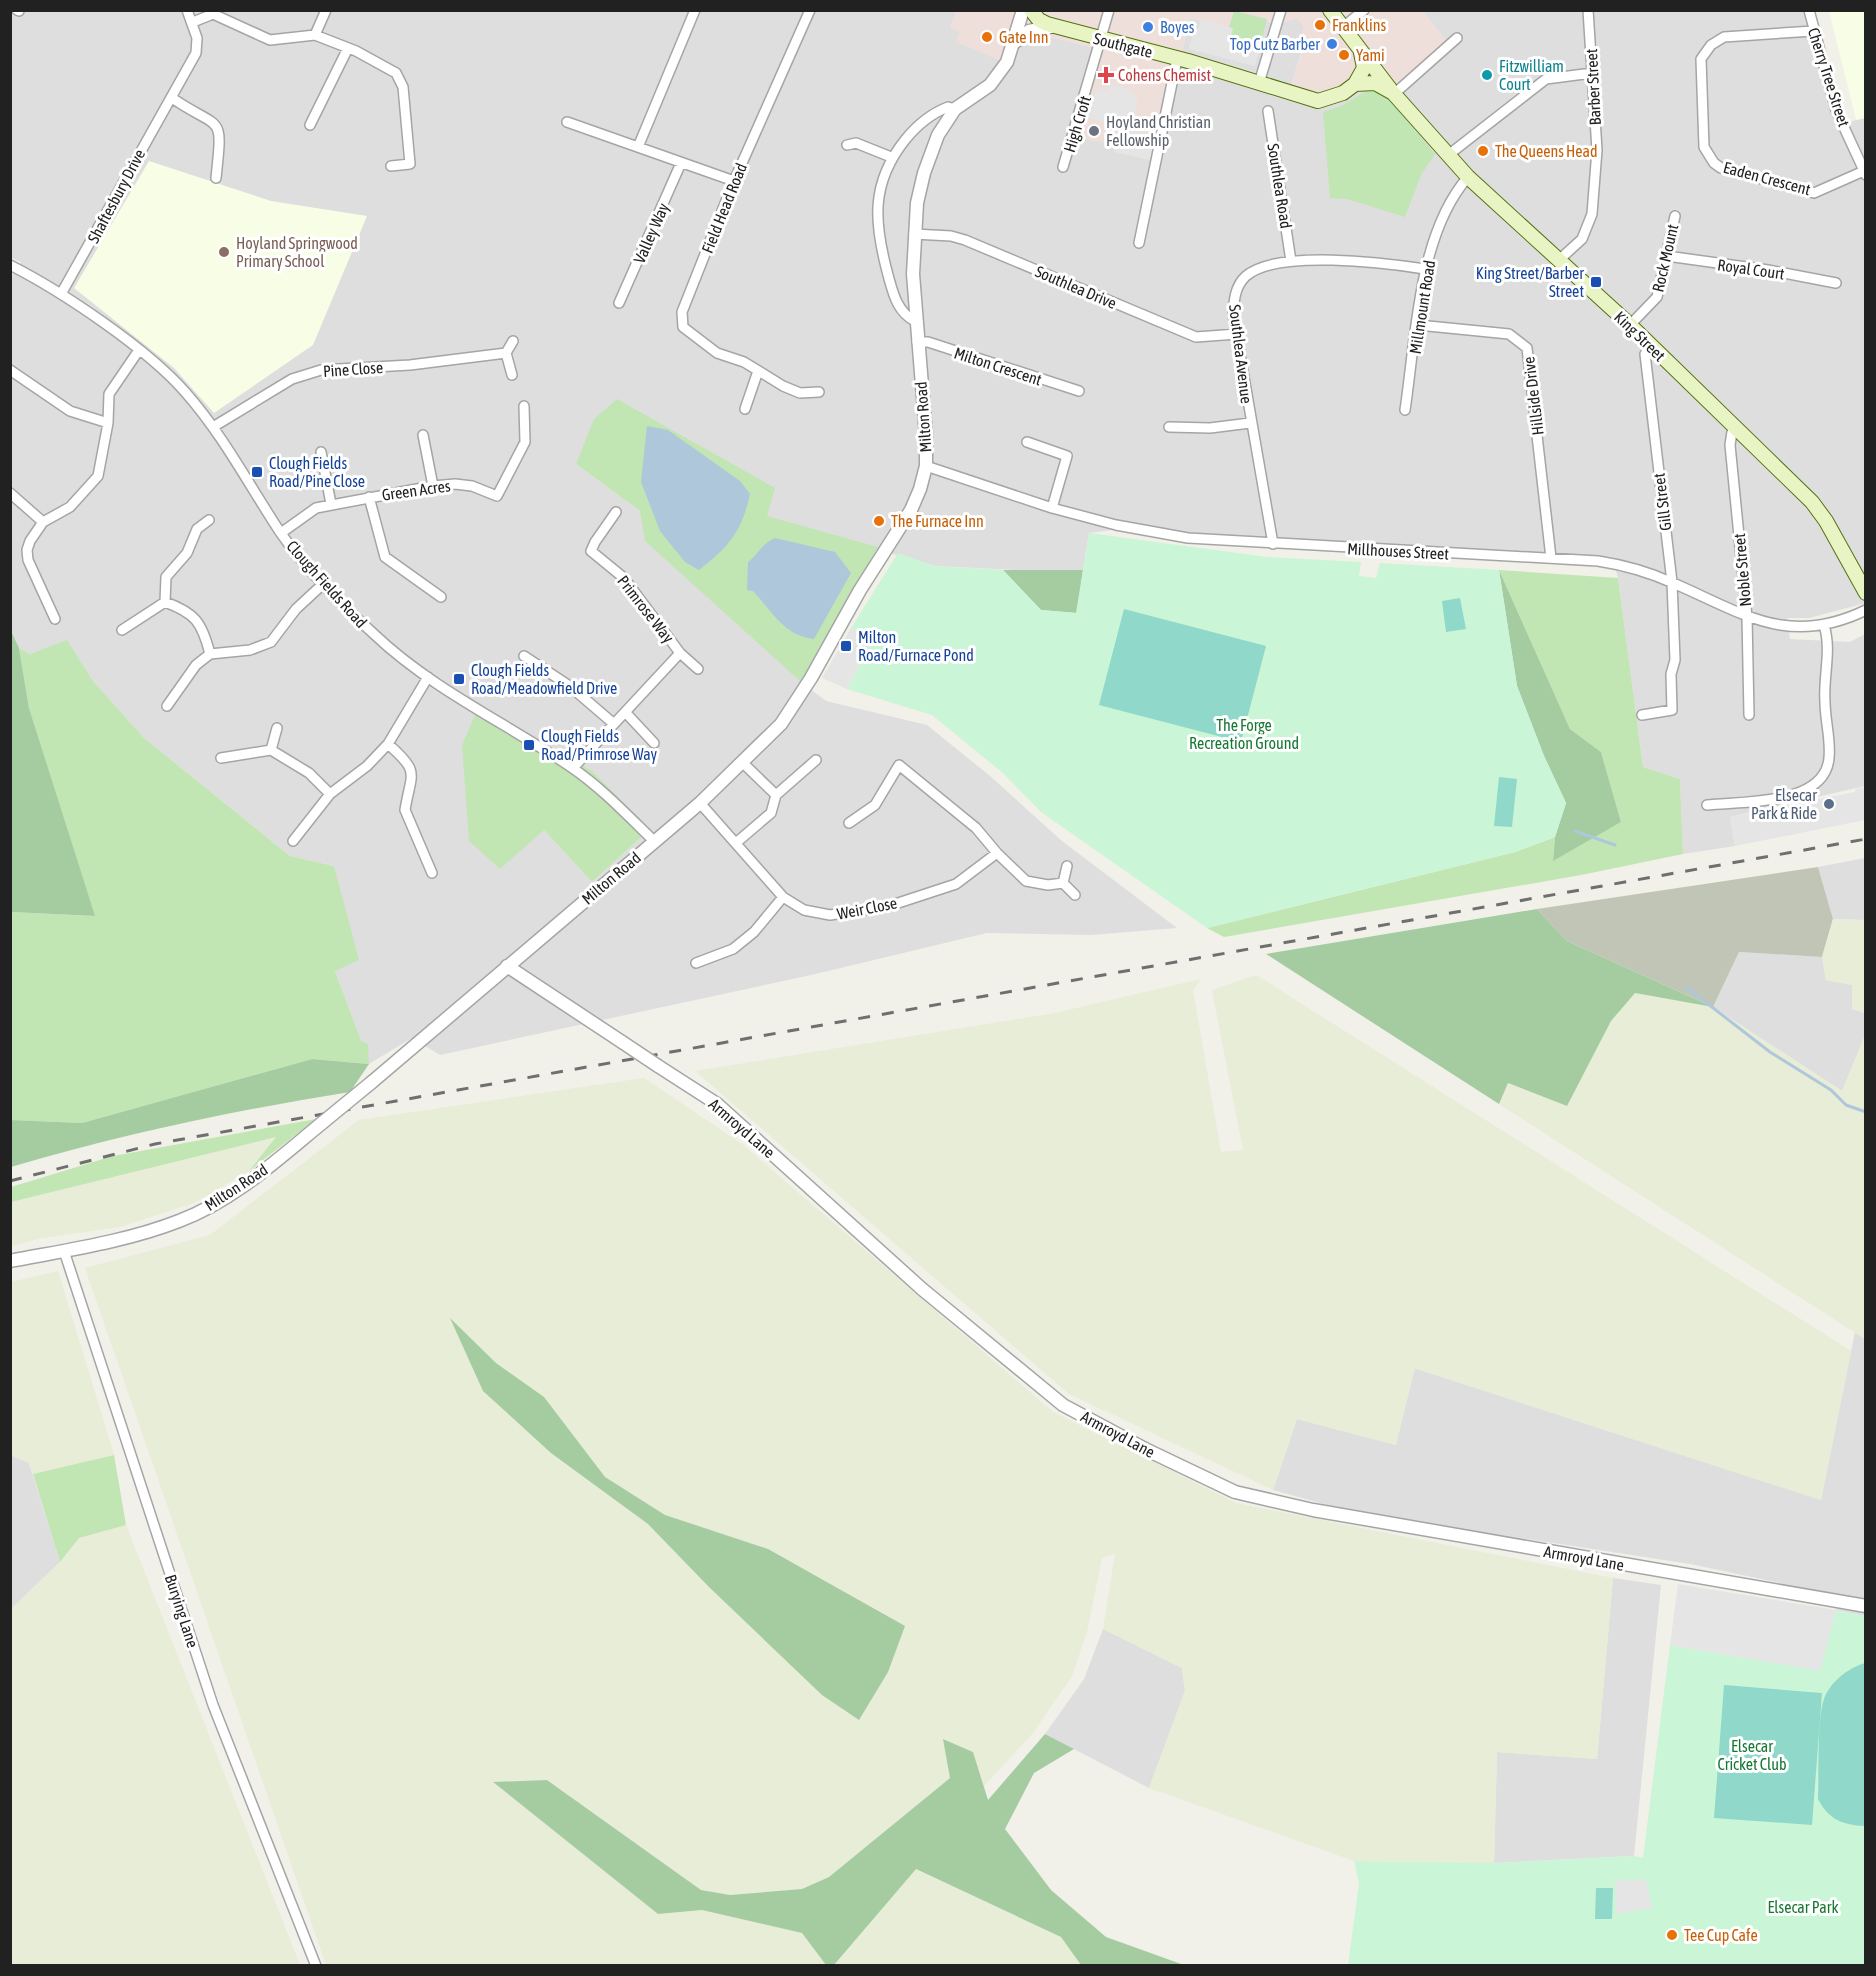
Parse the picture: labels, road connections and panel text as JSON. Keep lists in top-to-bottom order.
{
  "streets": {
    "main road": ["Southgate", "King Street"],
    "street": [
      "Cherry Tree Street",
      "Barber Street",
      "High Croft",
      "Eaden Crescent",
      "Southlea Road",
      "Shaftesbury Drive",
      "Field Head Road",
      "Valley Way",
      "Rock Mount",
      "Royal Court",
      "Southlea Drive",
      "Millmount Road",
      "Southlea Avenue",
      "Milton Crescent",
      "Pine Close",
      "Hillside Drive",
      "Milton Road",
      "Green Acres",
      "Gill Street",
      "Millhouses Street",
      "Noble Street",
      "Clough Fields Road",
      "Primrose Way",
      "Weir Close",
      "Armroyd Lane",
      "Burying Lane"
    ]
  },
  "crossings": [
    ["Southgate", "High Croft"],
    ["Southgate", "King Street"],
    ["Cherry Tree Street", "Eaden Crescent"],
    ["Barber Street", "King Street"],
    ["Southlea Road", "Southlea Avenue"],
    ["Shaftesbury Drive", "Clough Fields Road"],
    ["Rock Mount", "Royal Court"],
    ["Rock Mount", "King Street"],
    ["Southlea Drive", "Southlea Avenue"],
    ["Southlea Drive", "Milton Road"],
    ["Millmount Road", "King Street"],
    ["Millmount Road", "Southlea Avenue"],
    ["Millmount Road", "Hillside Drive"],
    ["King Street", "Gill Street"],
    ["King Street", "Noble Street"],
    ["Southlea Avenue", "Millhouses Street"],
    ["Milton Crescent", "Milton Road"],
    ["Pine Close", "Clough Fields Road"],
    ["Hillside Drive", "Millhouses Street"],
    ["Milton Road", "Millhouses Street"],
    ["Milton Road", "Clough Fields Road"],
    ["Milton Road", "Weir Close"],
    ["Milton Road", "Armroyd Lane"],
    ["Milton Road", "Burying Lane"],
    ["Green Acres", "Clough Fields Road"],
    ["Gill Street", "Millhouses Street"],
    ["Millhouses Street", "Noble Street"],
    ["Clough Fields Road", "Primrose Way"]
  ],
  "parks": ["The Forge Recreation Ground", "Elsecar Cricket Club", "Elsecar Park"],
  "places": {
    "other": [
      "Franklins",
      "Boyes",
      "Gate Inn",
      "Top Cutz Barber",
      "Yami",
      "Fitzwilliam Court",
      "Hoyland Christian Fellowship",
      "The Queens Head",
      "Hoyland Springwood Primary School",
      "The Furnace Inn",
      "Elsecar Park & Ride",
      "Tee Cup Cafe"
    ],
    "health": ["Cohens Chemist"],
    "transit": [
      "King Street/Barber Street",
      "Clough Fields Road/Pine Close",
      "Milton Road/Furnace Pond",
      "Clough Fields Road/Meadowfield Drive",
      "Clough Fields Road/Primrose Way"
    ]
  }
}
